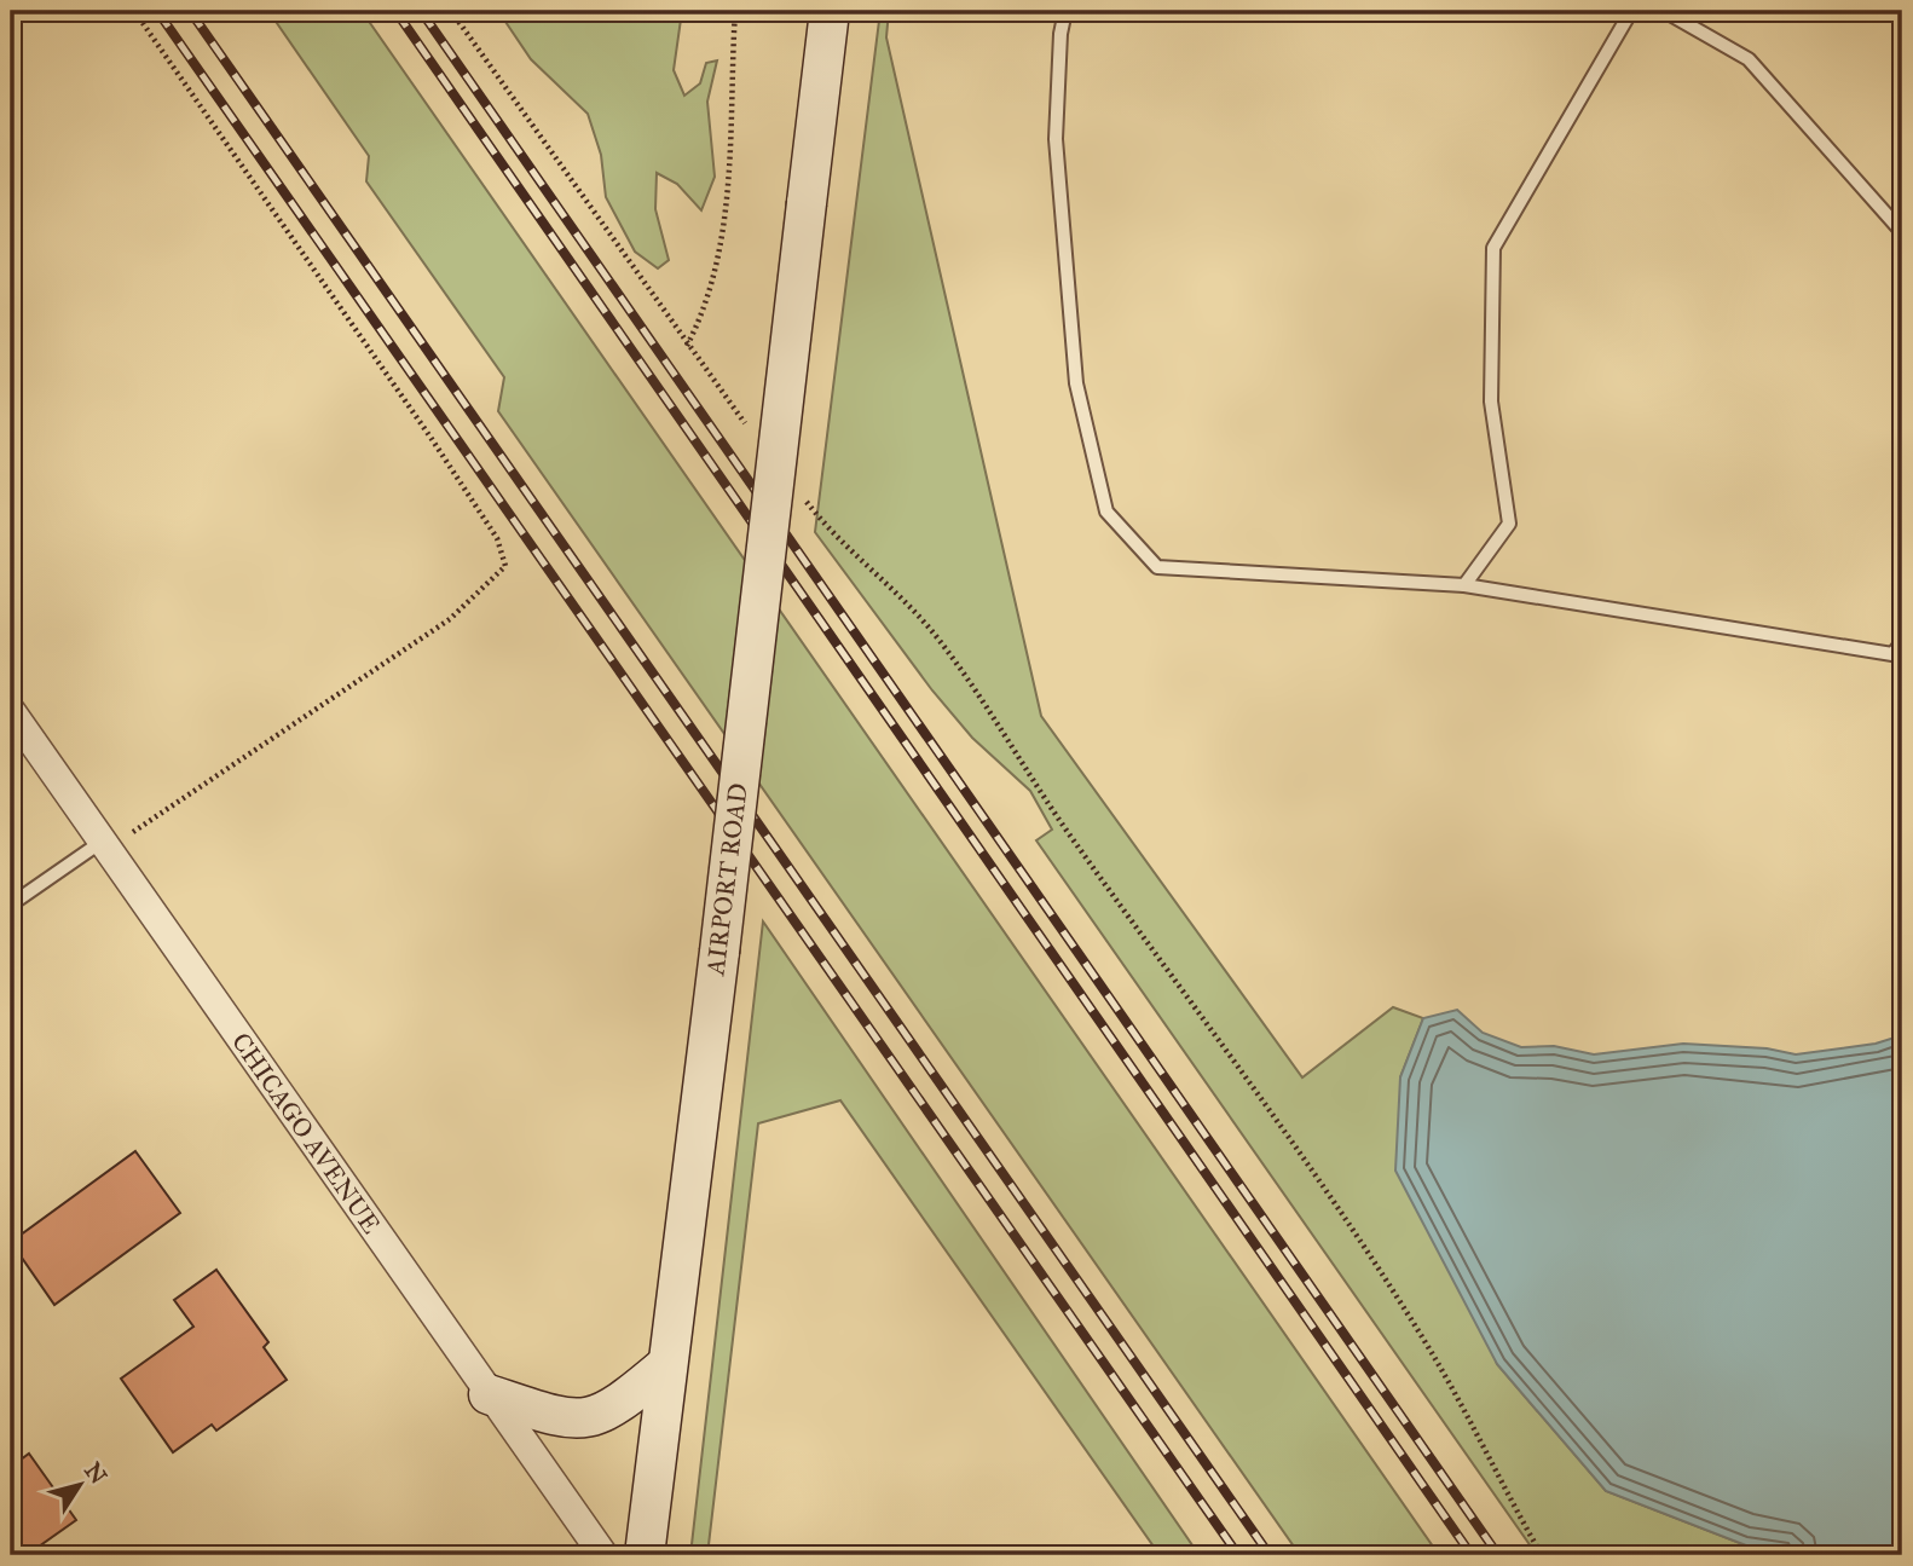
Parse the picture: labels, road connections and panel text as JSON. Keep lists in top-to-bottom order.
{
  "streets": {
    "main road": ["AIRPORT ROAD"],
    "street": ["CHICAGO AVENUE"]
  },
  "north": "top right"
}
